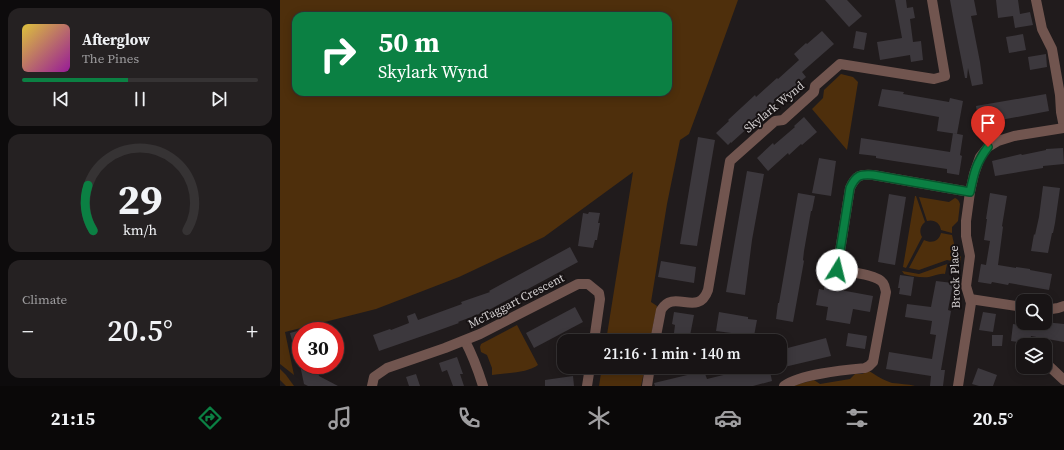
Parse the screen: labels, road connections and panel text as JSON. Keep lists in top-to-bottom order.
{
  "streets": {
    "street": ["Skylark Wynd", "Brock Place", "McTaggart Crescent"]
  },
  "page": {
    "turn": ["50 m", "Skylark Wynd"],
    "song": ["Afterglow", "The Pines"],
    "tile": "Climate",
    "heat": ["−", "20.5°", "+"],
    "limit": "30",
    "trip": "21:16 · 1 min · 140 m",
    "tabs": ["21:15", "20.5°"],
    "gauge": ["29", "km/h"]
  }
}
